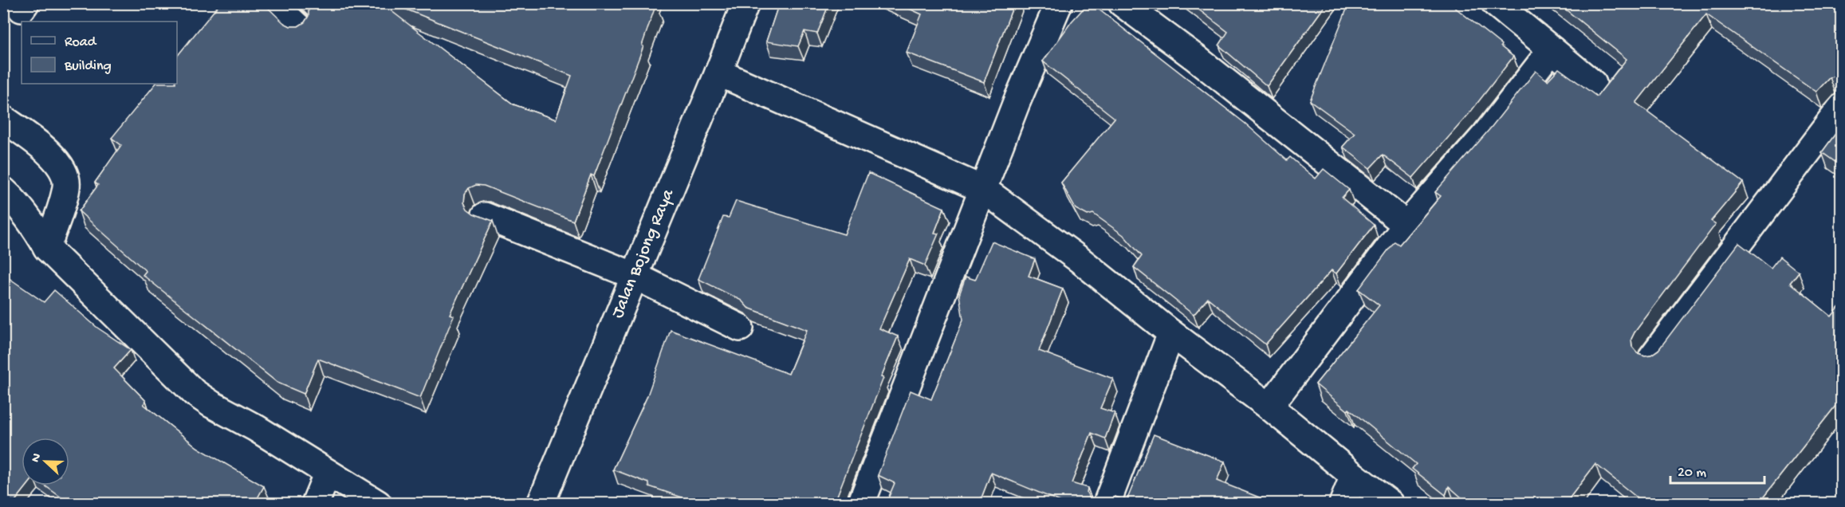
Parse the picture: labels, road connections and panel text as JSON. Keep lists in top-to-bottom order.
{
  "streets": {
    "street": ["Jalan Bojong Raya"]
  },
  "legend": ["Road", "Building"],
  "scale_bar": "20 m",
  "north": "left"
}
